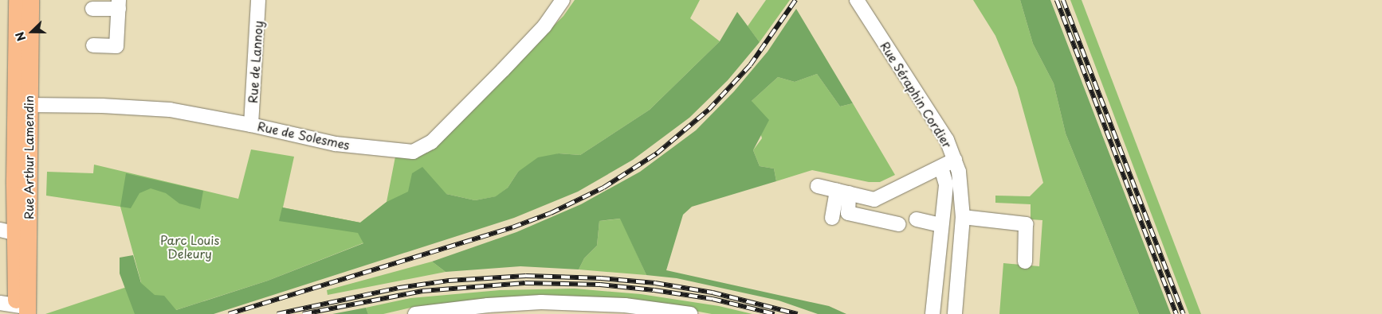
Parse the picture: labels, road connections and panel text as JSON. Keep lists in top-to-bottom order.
{
  "streets": {
    "main road": ["Rue Arthur Lamendin"],
    "street": ["Rue de Lannoy", "Rue Séraphin Cordier", "Rue de Solesmes"]
  },
  "crossings": [
    ["Rue de Lannoy", "Rue de Solesmes"],
    ["Rue de Solesmes", "Rue Arthur Lamendin"]
  ],
  "parks": ["Parc Louis Deleury"],
  "north": "left"
}
